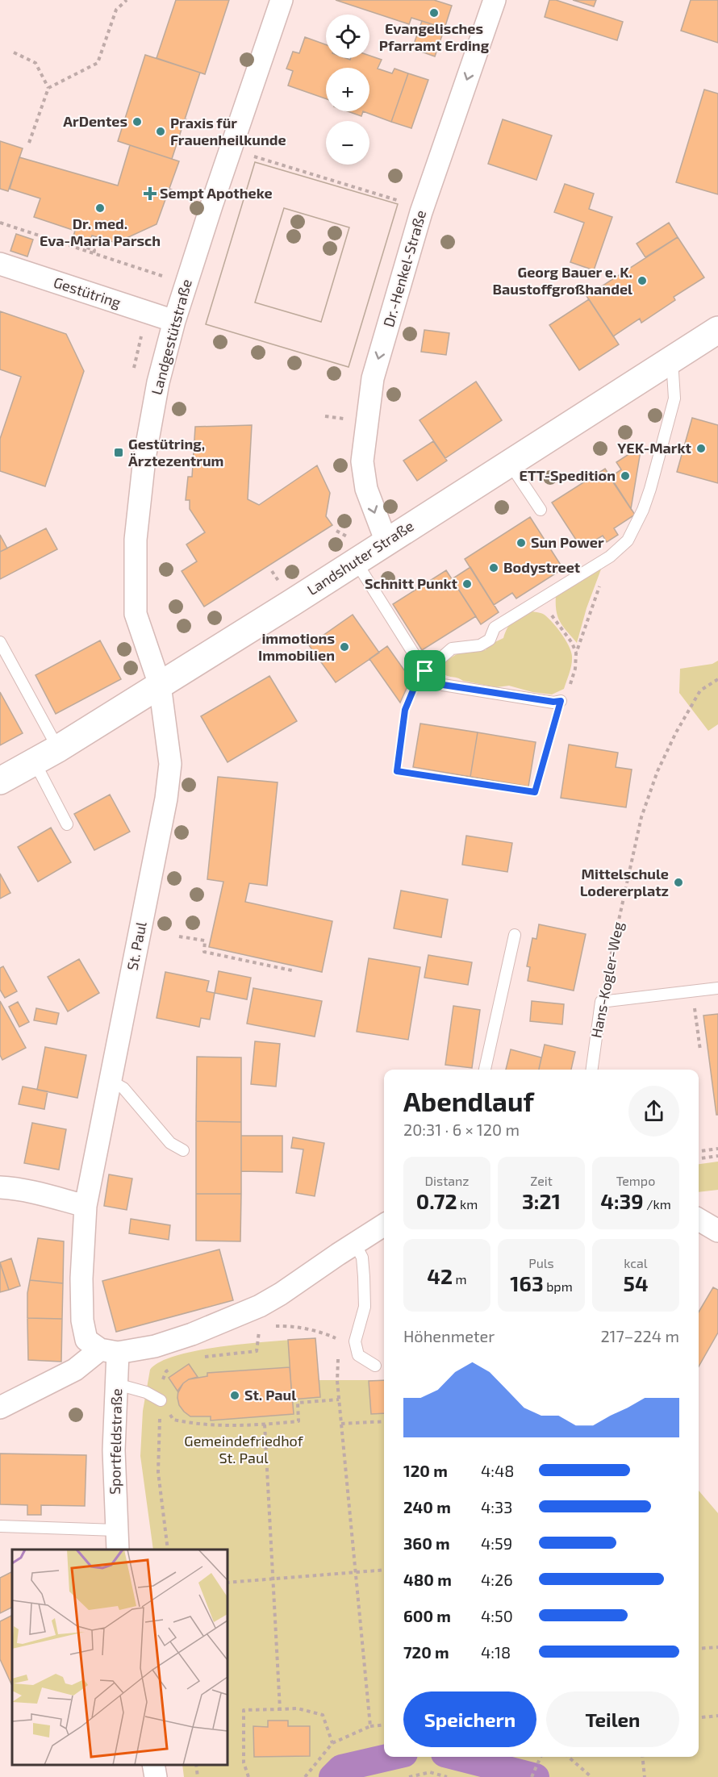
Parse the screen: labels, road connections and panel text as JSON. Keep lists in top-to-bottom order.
{
  "streets": {
    "street": [
      "Dr.-Henkel-Straße",
      "Gestütring",
      "Landgestütstraße",
      "Landshuter Straße",
      "St. Paul",
      "Sportfeldstraße"
    ],
    "lane": ["Hans-Kogler-Weg"]
  },
  "crossings": [
    ["Dr.-Henkel-Straße", "Landshuter Straße"],
    ["Gestütring", "Landgestütstraße"],
    ["Landgestütstraße", "Landshuter Straße"],
    ["Landgestütstraße", "St. Paul"],
    ["Landshuter Straße", "St. Paul"],
    ["St. Paul", "Sportfeldstraße"]
  ],
  "one_way": ["Dr.-Henkel-Straße"],
  "parks": ["Gemeindefriedhof St. Paul"],
  "places": {
    "other": [
      "Evangelisches Pfarramt Erding",
      "ArDentes",
      "Praxis für Frauenheilkunde",
      "Dr. med. Eva-Maria Parsch",
      "Georg Bauer e. K. Baustoffgroßhandel",
      "YEK-Markt",
      "ETT-Spedition",
      "Sun Power",
      "Bodystreet",
      "Schnitt Punkt",
      "immotions Immobilien",
      "Mittelschule Lodererplatz",
      "St. Paul"
    ],
    "health": ["Sempt Apotheke"],
    "transit": ["Gestütring, Ärztezentrum"]
  },
  "page": {
    "map_buttons": ["+", "−"],
    "heading": ["Abendlauf", "20:31 · 6 × 120 m"],
    "stats": [
      ["Distanz", "0.72 km"],
      ["Zeit", "3:21"],
      ["Tempo", "4:39 /km"],
      ["42 m"],
      ["Puls", "163 bpm"],
      ["kcal", "54"]
    ],
    "chart": ["Höhenmeter", "217–224 m"],
    "list": [
      {
        "name": "120 m",
        "note": "4:48"
      },
      {
        "name": "240 m",
        "note": "4:33"
      },
      {
        "name": "360 m",
        "note": "4:59"
      },
      {
        "name": "480 m",
        "note": "4:26"
      },
      {
        "name": "600 m",
        "note": "4:50"
      },
      {
        "name": "720 m",
        "note": "4:18"
      }
    ],
    "buttons": ["Speichern", "Teilen"]
  }
}
